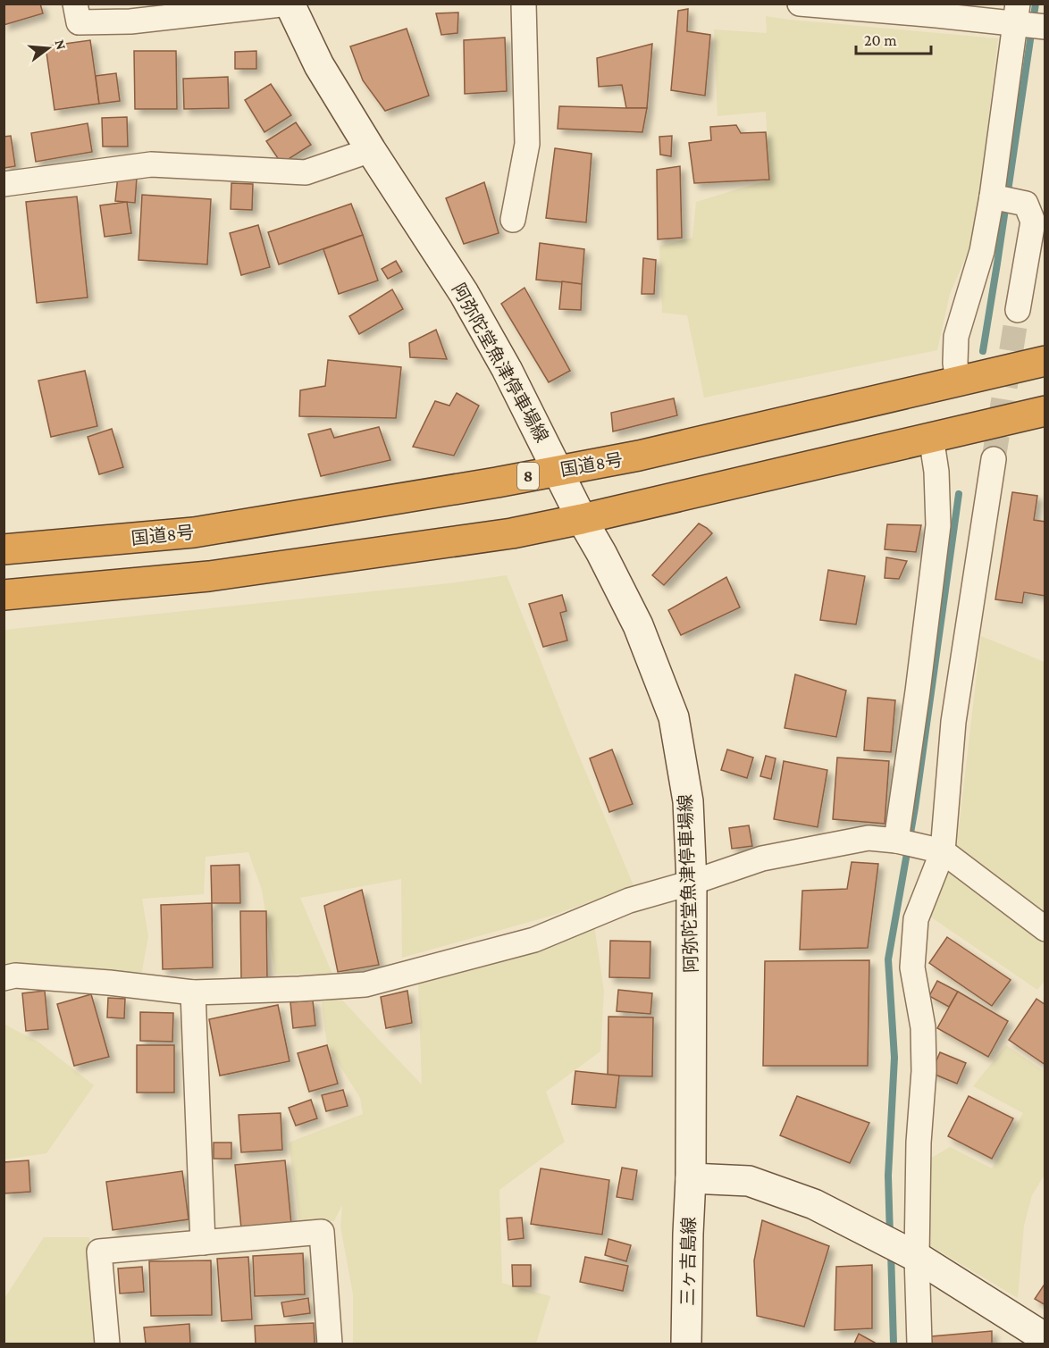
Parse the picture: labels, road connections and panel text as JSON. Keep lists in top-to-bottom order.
{
  "streets": {
    "highway": ["国道8号", "8"],
    "main road": ["阿弥陀堂魚津停車場線", "三ヶ吉島線"]
  },
  "crossings": [
    ["阿弥陀堂魚津停車場線", "国道8号"],
    ["阿弥陀堂魚津停車場線", "三ヶ吉島線"]
  ],
  "scale_bar": "20 m",
  "north": "right"
}
